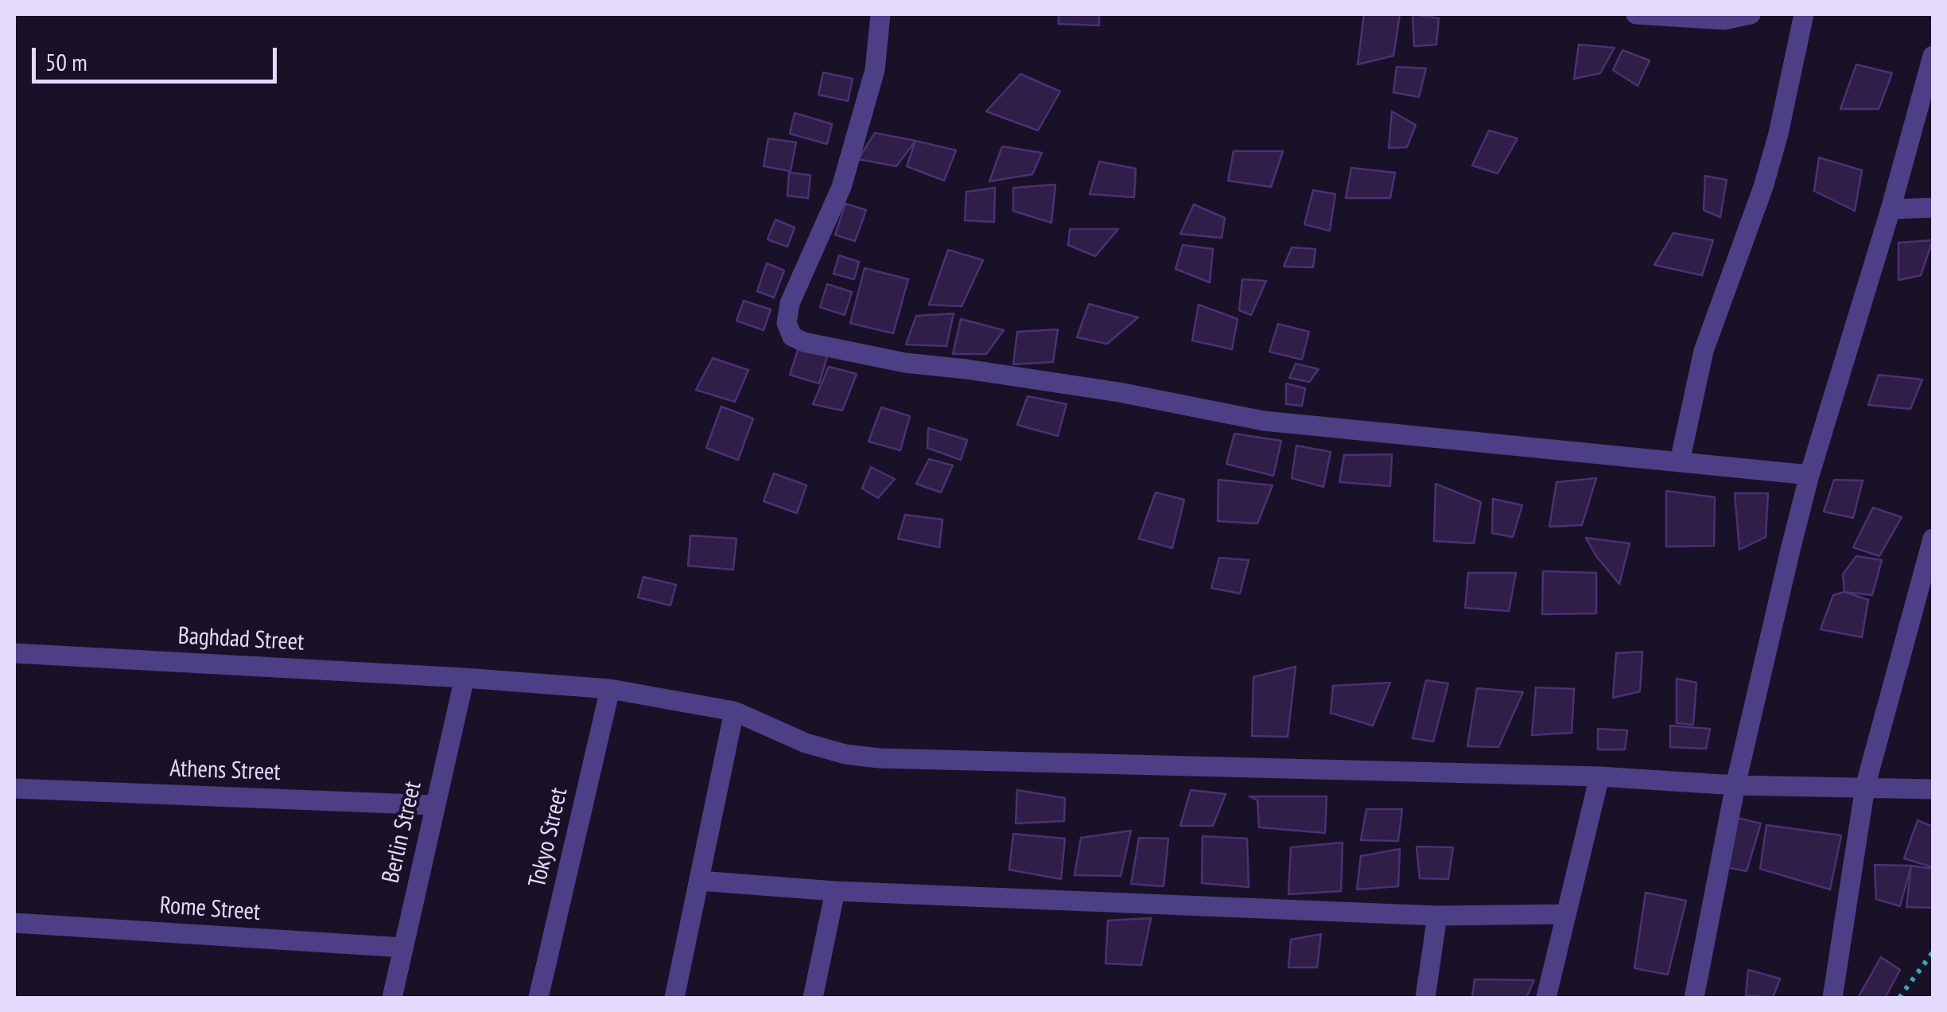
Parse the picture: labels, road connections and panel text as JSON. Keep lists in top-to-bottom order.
{
  "streets": {
    "street": [
      "Baghdad Street",
      "Athens Street",
      "Berlin Street",
      "Tokyo Street",
      "Rome Street"
    ]
  },
  "crossings": [
    ["Baghdad Street", "Berlin Street"],
    ["Baghdad Street", "Tokyo Street"],
    ["Athens Street", "Berlin Street"],
    ["Berlin Street", "Rome Street"]
  ],
  "scale_bar": "50 m"
}
